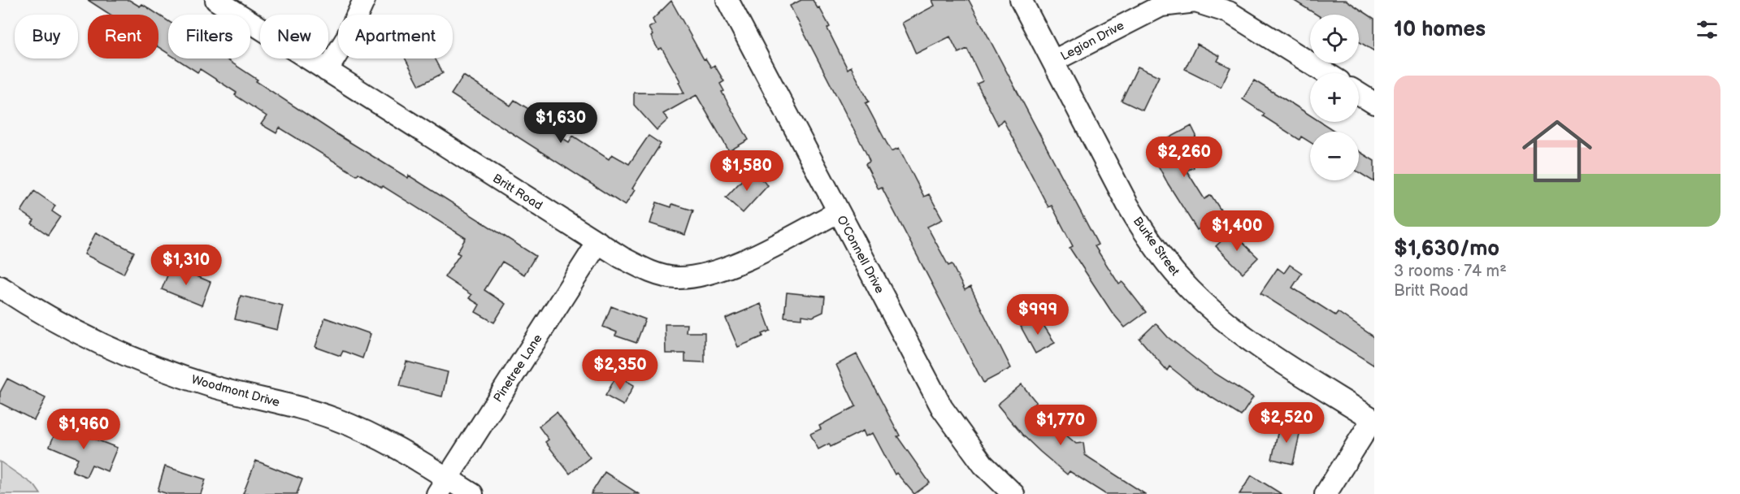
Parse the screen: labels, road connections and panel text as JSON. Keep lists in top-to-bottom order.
{
  "streets": {
    "street": [
      "Legion Drive",
      "Britt Road",
      "Burke Street",
      "O'Connell Drive",
      "Pinetree Lane",
      "Woodmont Drive"
    ]
  },
  "crossings": [
    ["Legion Drive", "Burke Street"],
    ["Britt Road", "O'Connell Drive"],
    ["Britt Road", "Pinetree Lane"],
    ["Pinetree Lane", "Woodmont Drive"]
  ],
  "page": {
    "heading": "10 homes",
    "map_buttons": ["+", "−"],
    "chip": [
      "Buy",
      "Rent",
      "Filters",
      "New",
      "Apartment"
    ],
    "list": [
      {
        "name": "$1,630/mo",
        "note": "3 rooms · 74 m² · Britt Road"
      }
    ],
    "price": [
      "$1,630",
      "$2,260",
      "$1,580",
      "$1,400",
      "$1,310",
      "$999",
      "$2,350",
      "$2,520",
      "$1,770",
      "$1,960"
    ]
  }
}
